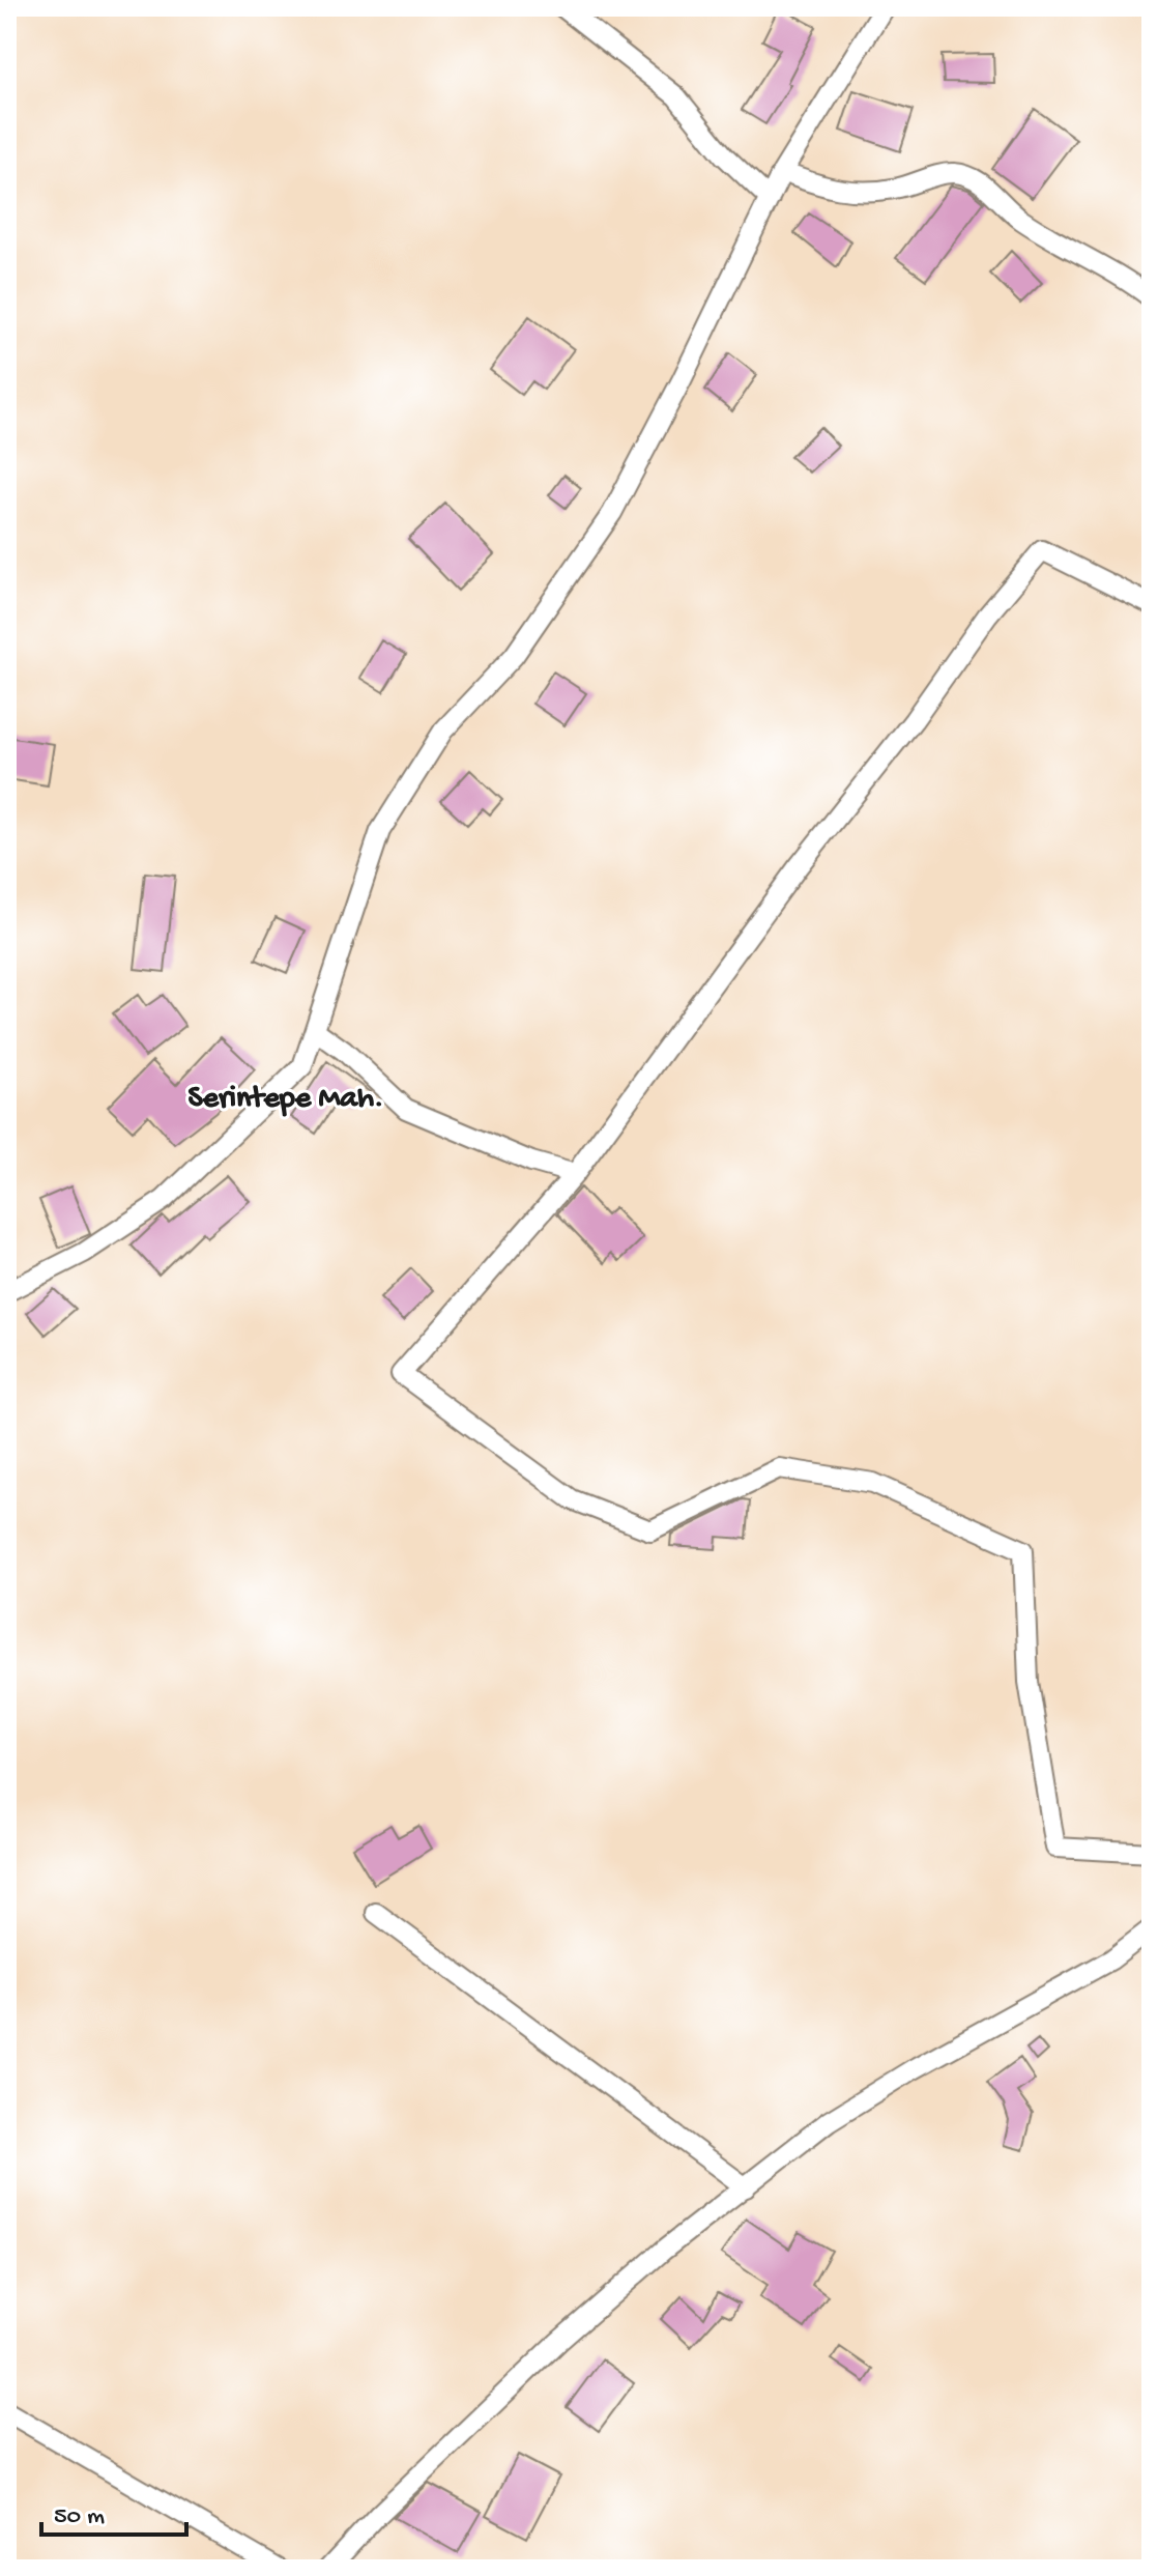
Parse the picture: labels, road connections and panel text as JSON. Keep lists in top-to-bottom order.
{
  "districts": ["Serintepe Mah."],
  "scale_bar": "50 m"
}
